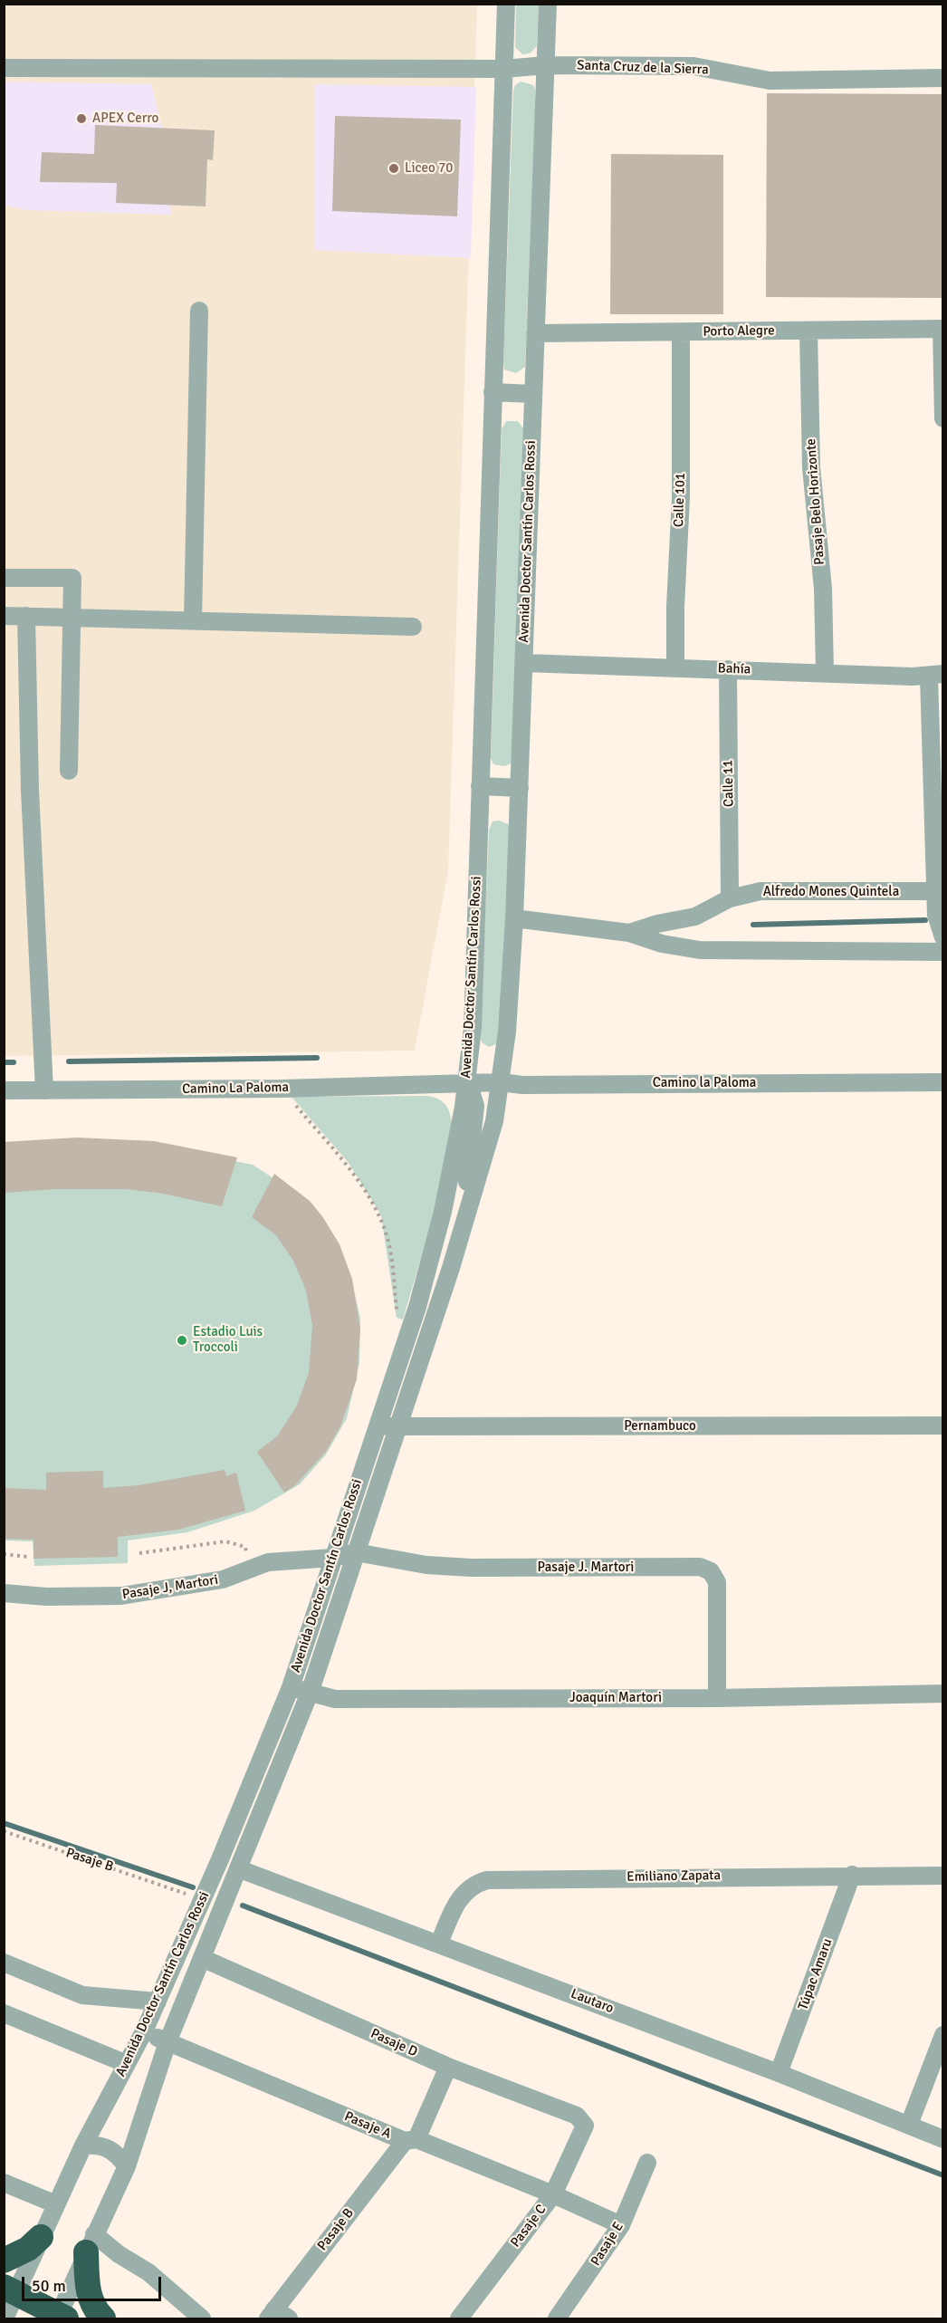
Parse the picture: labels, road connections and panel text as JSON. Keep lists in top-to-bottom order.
{
  "streets": {
    "street": [
      "Santa Cruz de la Sierra",
      "Porto Alegre",
      "Calle 101",
      "Pasaje Belo Horizonte",
      "Avenida Doctor Santín Carlos Rossi",
      "Bahía",
      "Calle 11",
      "Alfredo Mones Quintela",
      "Camino la Paloma",
      "Camino La Paloma",
      "Pernambuco",
      "Pasaje J. Martori",
      "Pasaje J, Martori",
      "Joaquín Martori",
      "Pasaje B",
      "Emiliano Zapata",
      "Túpac Amaru",
      "Lautaro",
      "Pasaje D",
      "Pasaje A",
      "Pasaje C",
      "Pasaje E"
    ]
  },
  "crossings": [
    ["Santa Cruz de la Sierra", "Avenida Doctor Santín Carlos Rossi"],
    ["Porto Alegre", "Calle 101"],
    ["Porto Alegre", "Pasaje Belo Horizonte"],
    ["Porto Alegre", "Avenida Doctor Santín Carlos Rossi"],
    ["Calle 101", "Bahía"],
    ["Pasaje Belo Horizonte", "Bahía"],
    ["Avenida Doctor Santín Carlos Rossi", "Bahía"],
    ["Avenida Doctor Santín Carlos Rossi", "Alfredo Mones Quintela"],
    ["Avenida Doctor Santín Carlos Rossi", "Camino la Paloma"],
    ["Avenida Doctor Santín Carlos Rossi", "Camino La Paloma"],
    ["Avenida Doctor Santín Carlos Rossi", "Pernambuco"],
    ["Avenida Doctor Santín Carlos Rossi", "Pasaje J. Martori"],
    ["Avenida Doctor Santín Carlos Rossi", "Pasaje J, Martori"],
    ["Avenida Doctor Santín Carlos Rossi", "Joaquín Martori"],
    ["Avenida Doctor Santín Carlos Rossi", "Pasaje B"],
    ["Avenida Doctor Santín Carlos Rossi", "Lautaro"],
    ["Avenida Doctor Santín Carlos Rossi", "Pasaje D"],
    ["Avenida Doctor Santín Carlos Rossi", "Pasaje A"],
    ["Bahía", "Calle 11"],
    ["Calle 11", "Alfredo Mones Quintela"],
    ["Camino la Paloma", "Camino La Paloma"],
    ["Pasaje J. Martori", "Pasaje J, Martori"],
    ["Pasaje J. Martori", "Joaquín Martori"],
    ["Pasaje B", "Pasaje D"],
    ["Pasaje B", "Pasaje A"],
    ["Emiliano Zapata", "Túpac Amaru"],
    ["Emiliano Zapata", "Lautaro"],
    ["Túpac Amaru", "Lautaro"],
    ["Pasaje D", "Pasaje C"],
    ["Pasaje A", "Pasaje C"],
    ["Pasaje A", "Pasaje E"]
  ],
  "places": ["APEX Cerro", "Liceo 70", "Estadio Luis Troccoli"],
  "scale_bar": "50 m"
}
